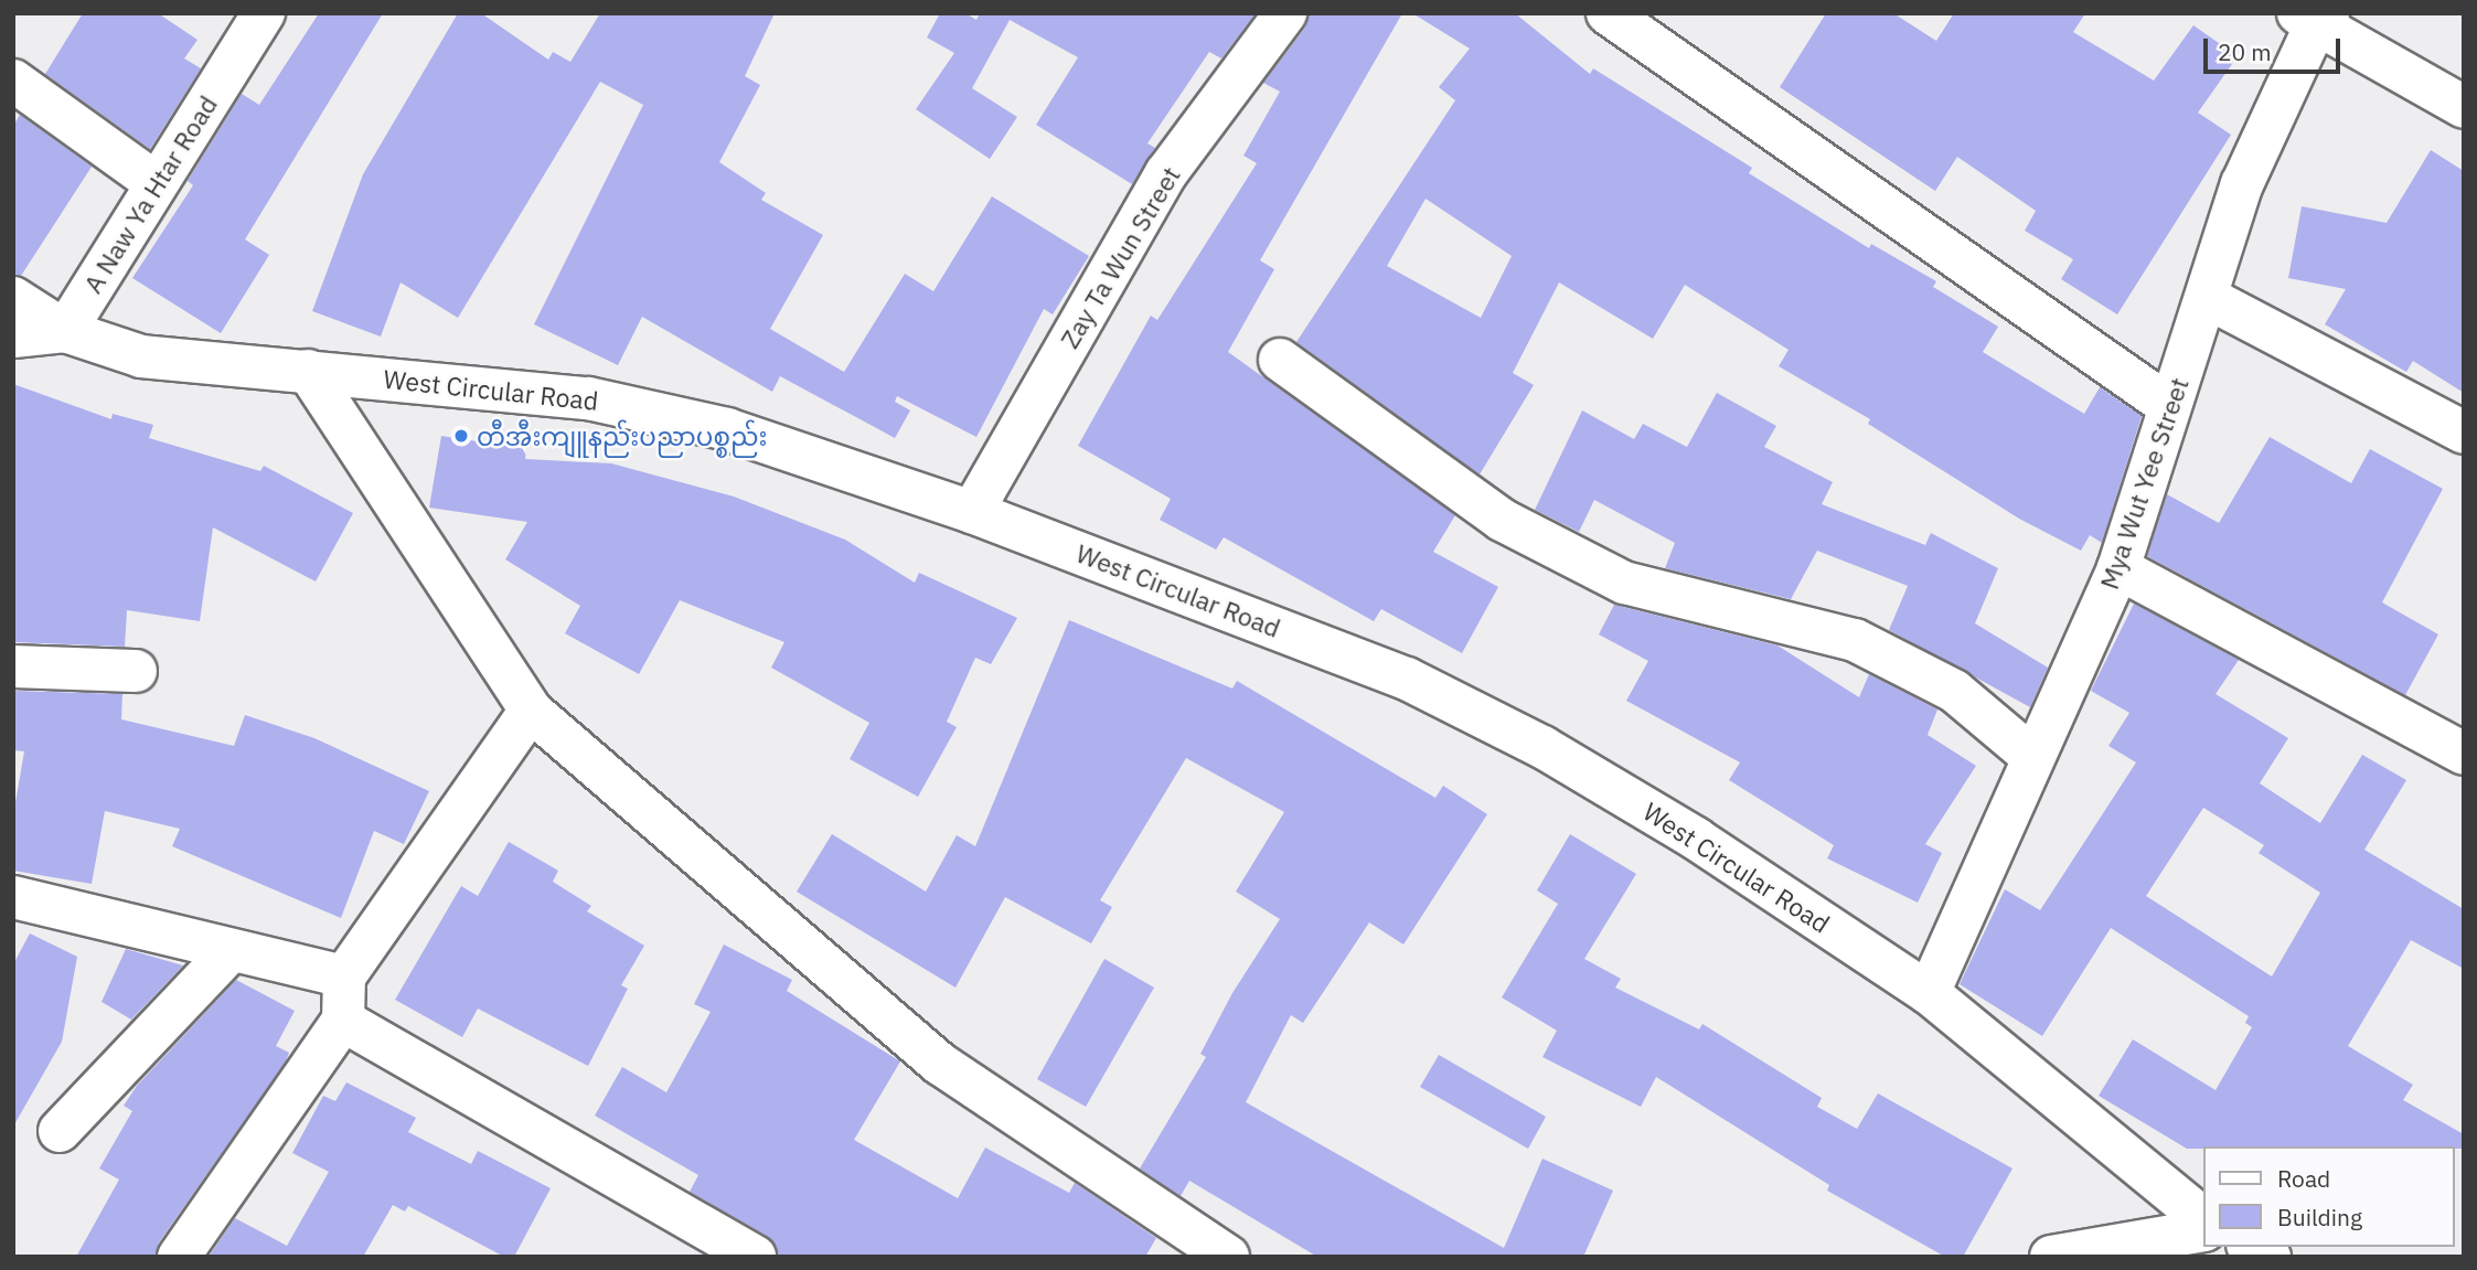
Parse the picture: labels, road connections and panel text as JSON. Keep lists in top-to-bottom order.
{
  "streets": {
    "street": [
      "A Naw Ya Htar Road",
      "Zay Ta Wun Street",
      "West Circular Road",
      "Mya Wut Yee Street"
    ]
  },
  "crossings": [
    ["A Naw Ya Htar Road", "West Circular Road"],
    ["Zay Ta Wun Street", "West Circular Road"],
    ["West Circular Road", "Mya Wut Yee Street"]
  ],
  "places": ["တီအီးကျူနည်းပညာပစ္စည်း"],
  "legend": ["Road", "Building"],
  "scale_bar": "20 m"
}
